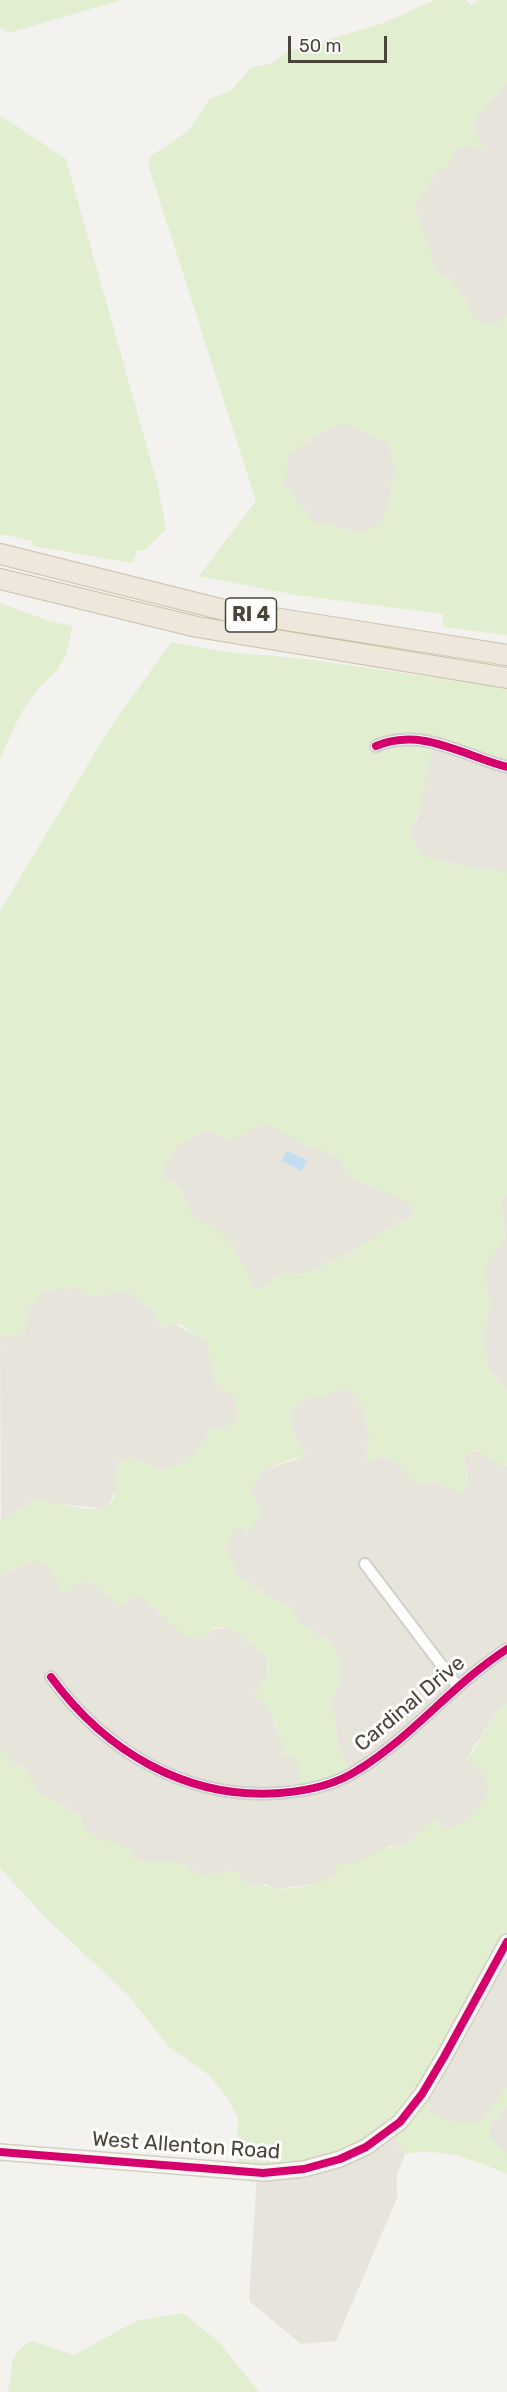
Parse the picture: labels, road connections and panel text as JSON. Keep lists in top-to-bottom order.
{
  "streets": {
    "highway": ["RI 4"],
    "street": ["Cardinal Drive", "West Allenton Road"]
  },
  "scale_bar": "50 m"
}
